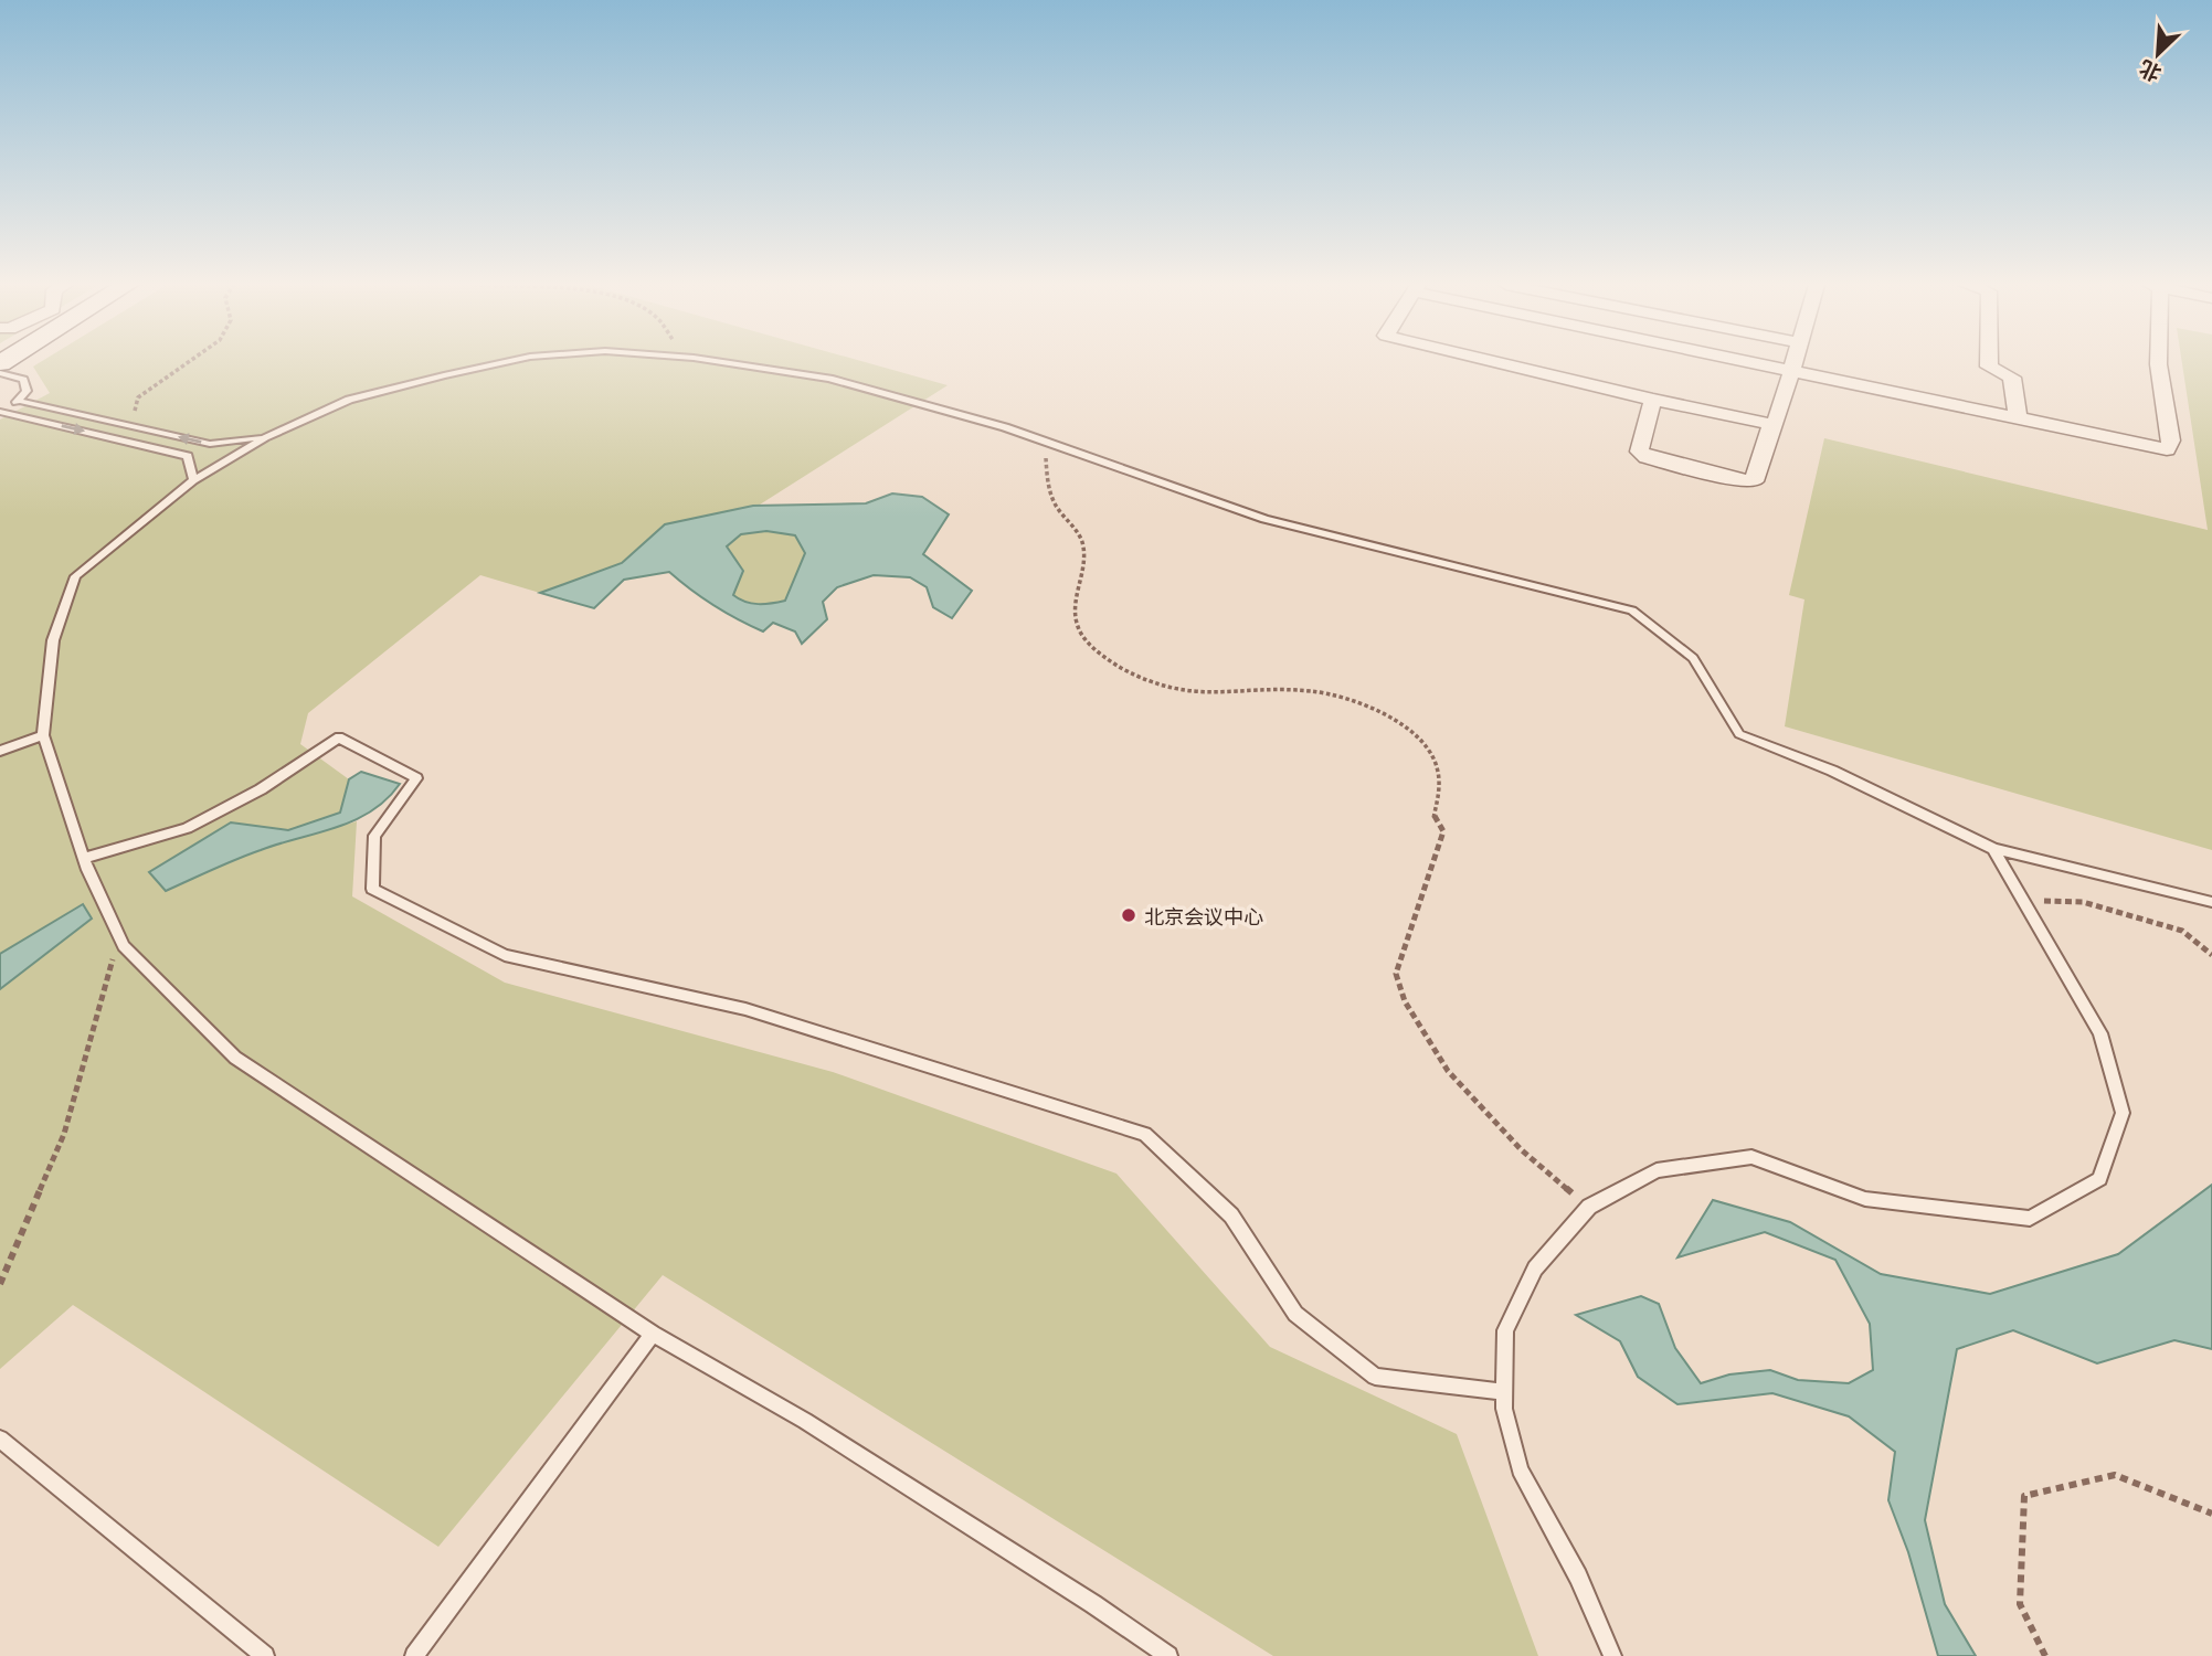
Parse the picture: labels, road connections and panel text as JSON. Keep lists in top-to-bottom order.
{
  "places": ["北京会议中心"],
  "north": "bottom left"
}
